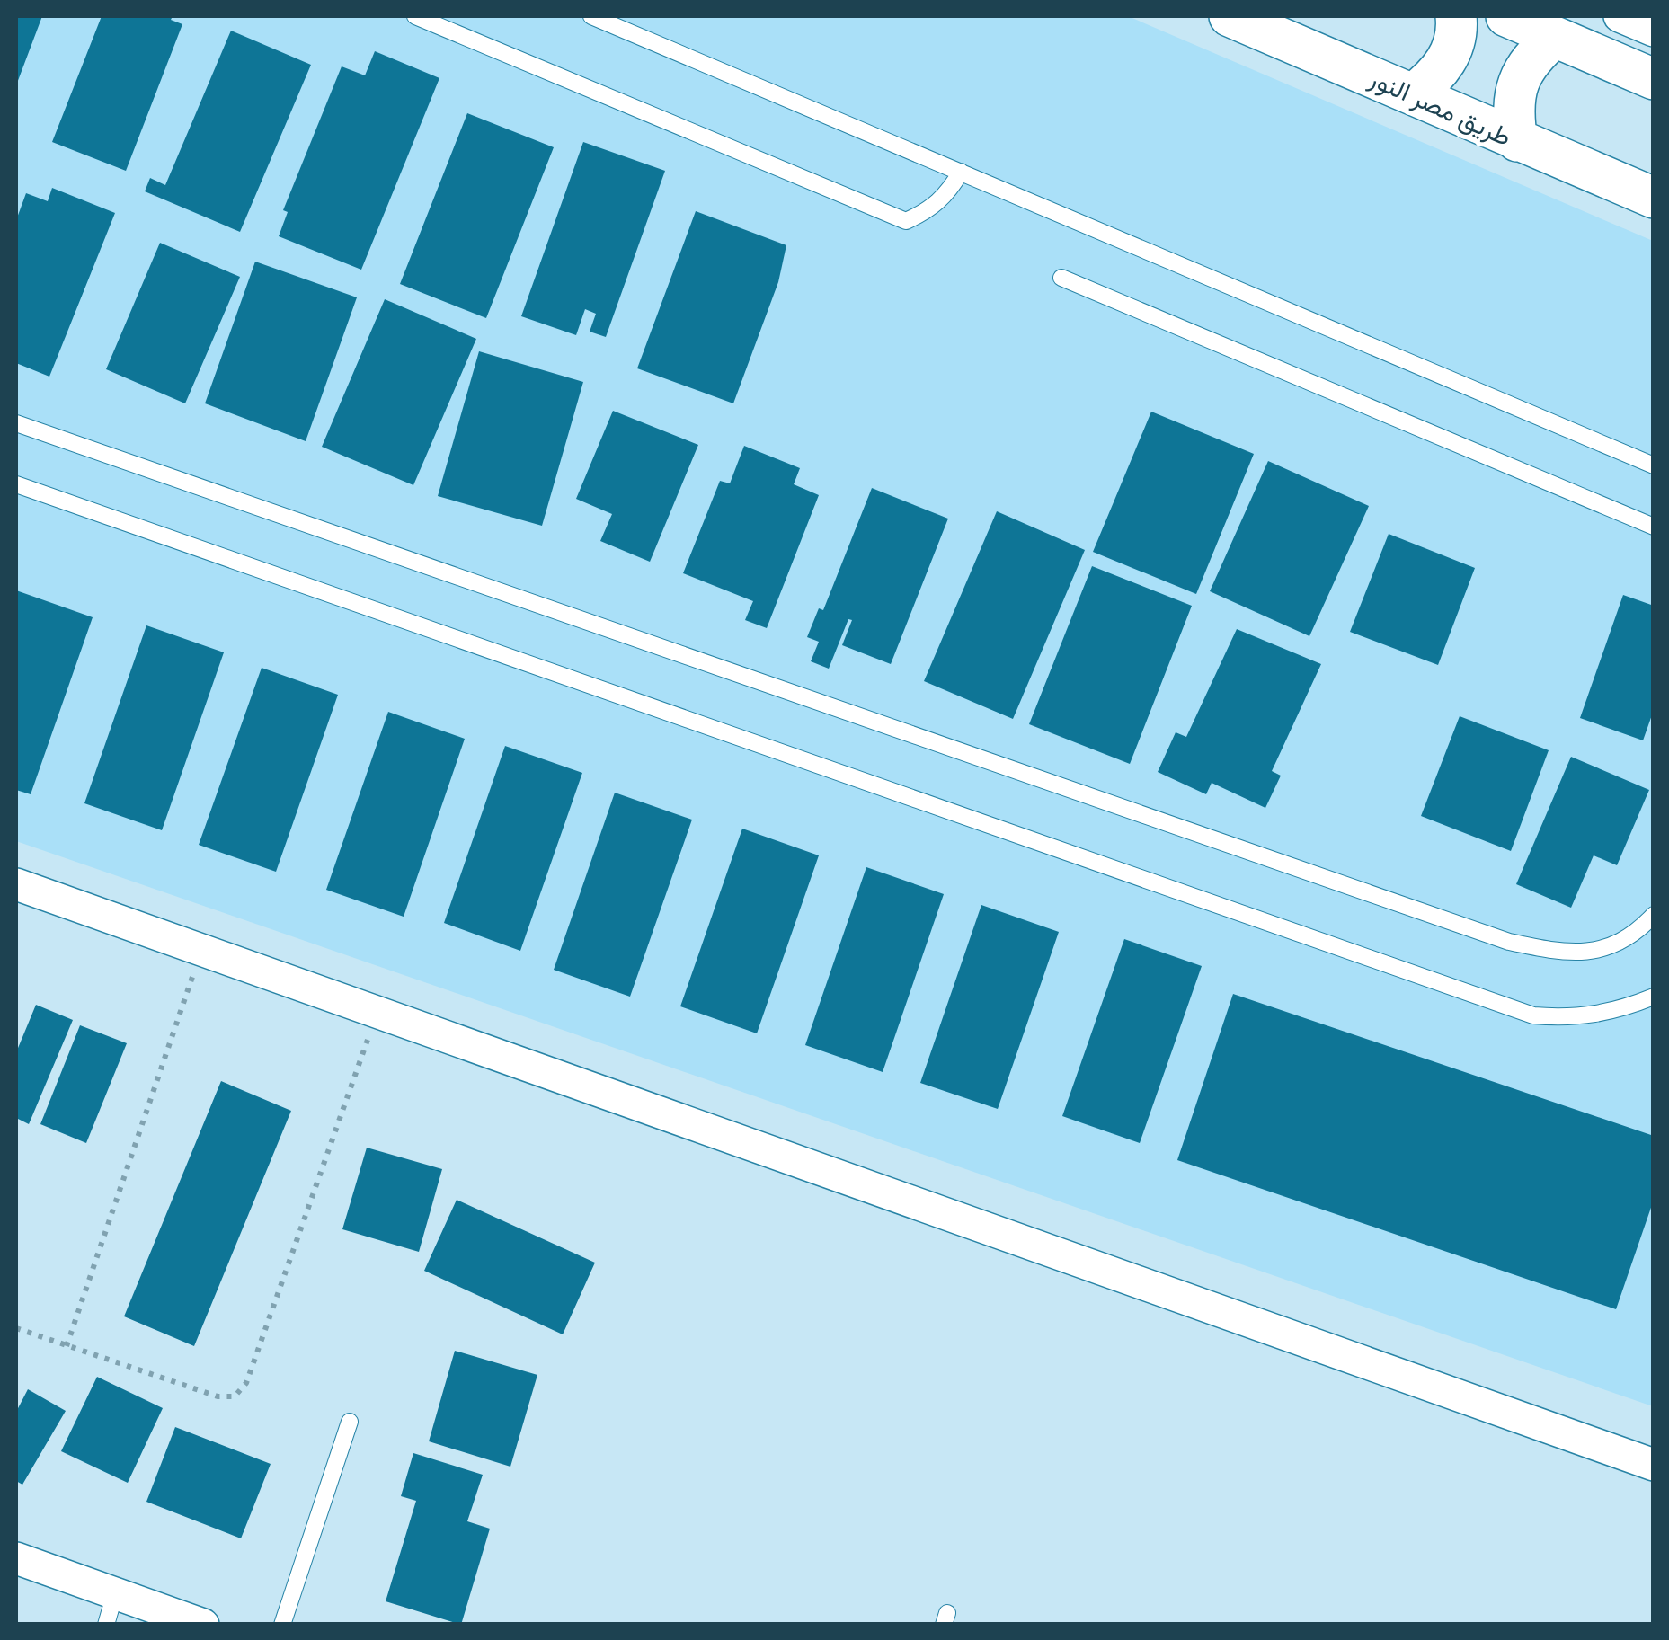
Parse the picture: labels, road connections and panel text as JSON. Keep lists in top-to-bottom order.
{
  "streets": {
    "street": ["طريق مصر النور"]
  }
}
